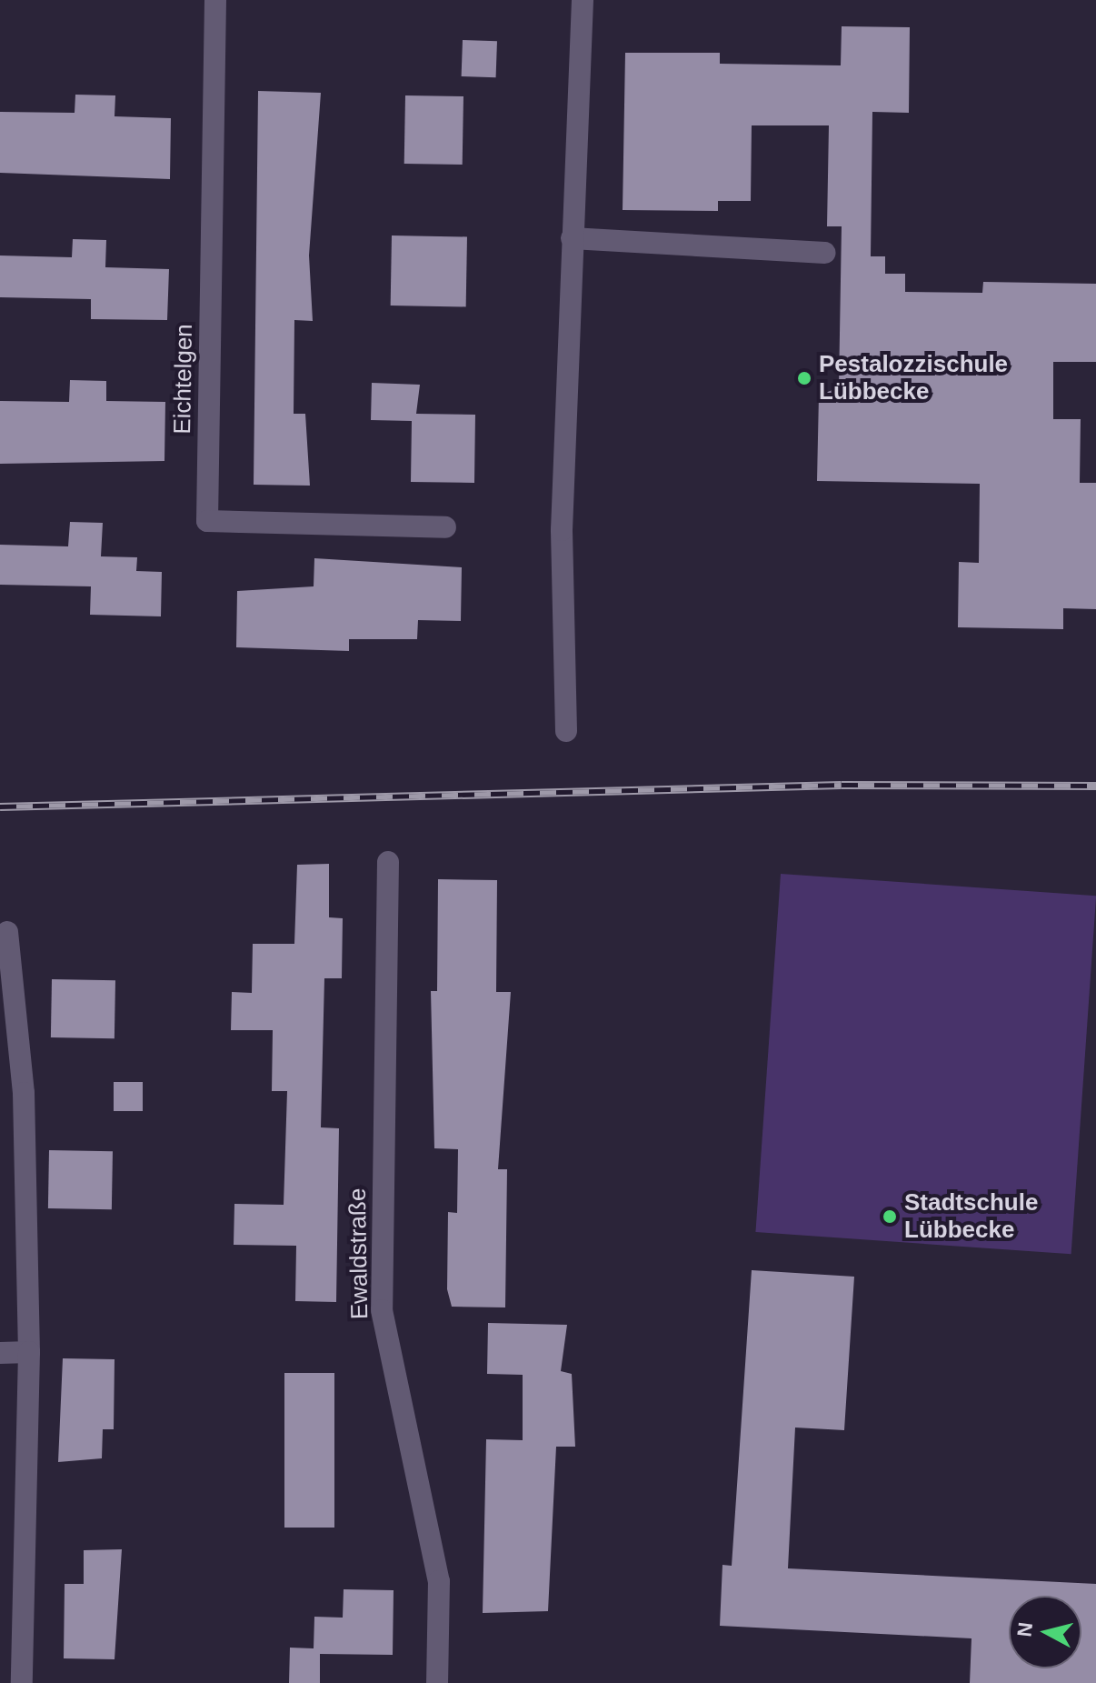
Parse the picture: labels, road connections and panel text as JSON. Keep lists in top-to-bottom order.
{
  "streets": {
    "street": ["Eichtelgen", "Ewaldstraße"]
  },
  "places": ["Pestalozzischule Lübbecke", "Stadtschule Lübbecke"],
  "north": "left"
}
